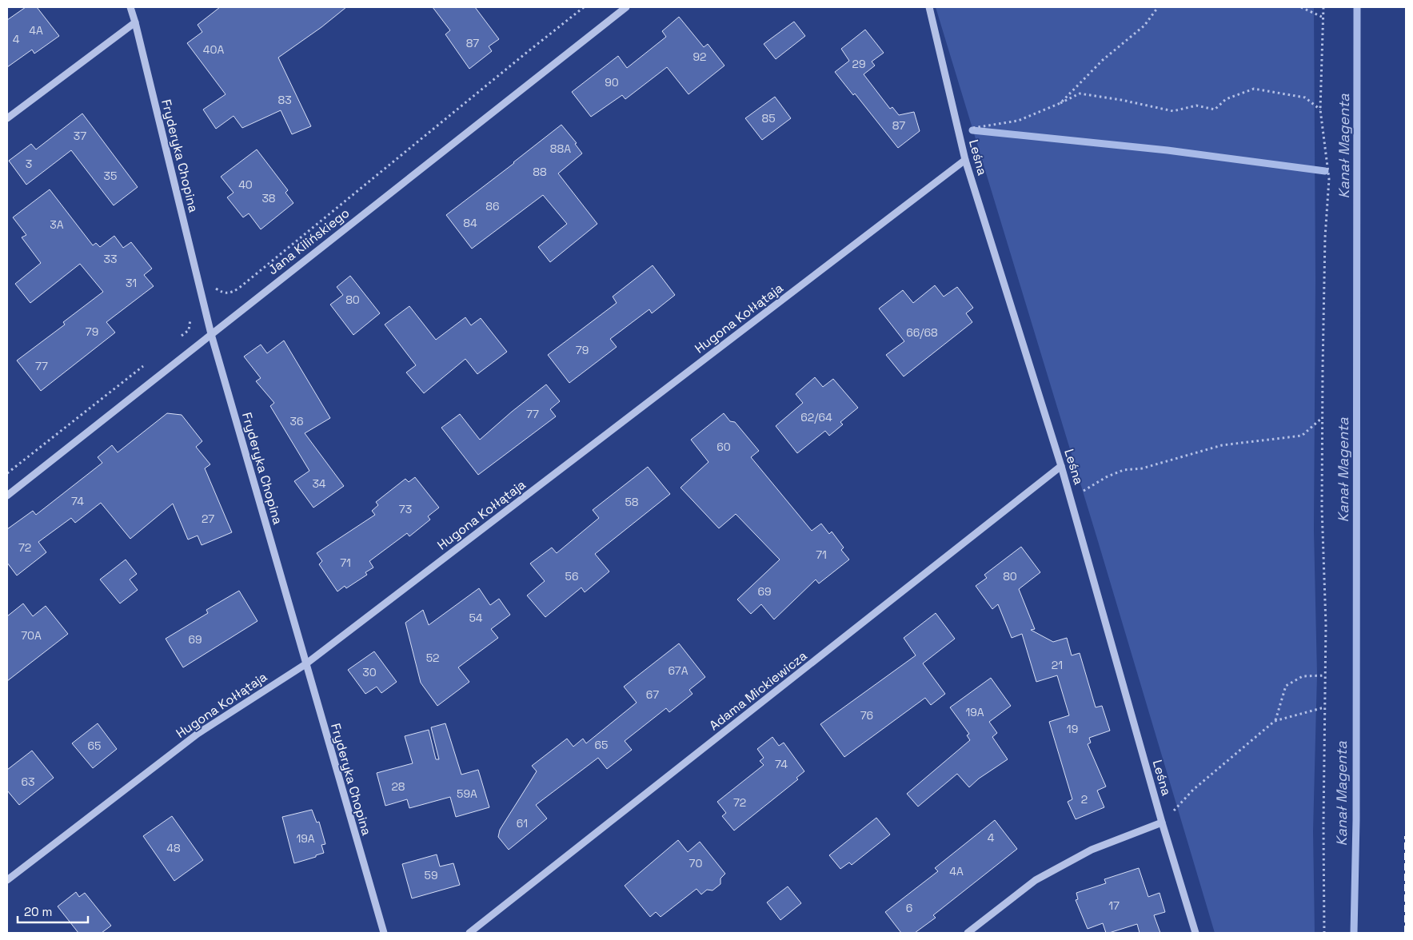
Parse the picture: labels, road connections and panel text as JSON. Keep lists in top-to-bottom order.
{
  "streets": {
    "street": [
      "Fryderyka Chopina",
      "Leśna",
      "Jana Kilińskiego",
      "Hugona Kołłątaja",
      "Adama Mickiewicza"
    ]
  },
  "crossings": [
    ["Fryderyka Chopina", "Jana Kilińskiego"],
    ["Fryderyka Chopina", "Hugona Kołłątaja"],
    ["Leśna", "Hugona Kołłątaja"],
    ["Leśna", "Adama Mickiewicza"]
  ],
  "water": ["Kanał Magenta"],
  "house_numbers": [
    "4A",
    "4",
    "87",
    "40A",
    "92",
    "29",
    "90",
    "83",
    "85",
    "87",
    "37",
    "88A",
    "3",
    "88",
    "35",
    "40",
    "38",
    "86",
    "84",
    "3A",
    "33",
    "31",
    "80",
    "79",
    "66/68",
    "79",
    "77",
    "77",
    "62/64",
    "36",
    "60",
    "34",
    "74",
    "58",
    "73",
    "27",
    "72",
    "71",
    "71",
    "56",
    "80",
    "69",
    "54",
    "70A",
    "69",
    "52",
    "21",
    "67A",
    "30",
    "67",
    "19A",
    "76",
    "19",
    "65",
    "65",
    "74",
    "63",
    "28",
    "59A",
    "2",
    "72",
    "61",
    "4",
    "19A",
    "48",
    "70",
    "4A",
    "59",
    "17",
    "6"
  ],
  "scale_bar": "20 m"
}
